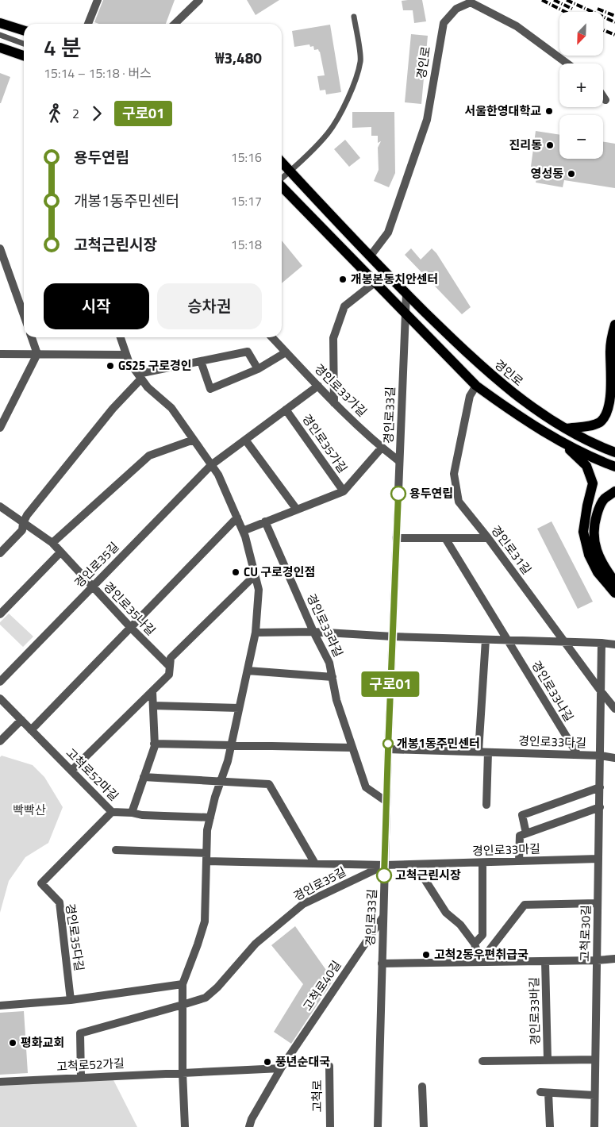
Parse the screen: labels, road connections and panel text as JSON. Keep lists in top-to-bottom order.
{
  "streets": {
    "main road": ["경인로"],
    "street": [
      "경인로33가길",
      "경인로33길",
      "경인로35가길",
      "경인로31길",
      "경인로35길",
      "경인로35나길",
      "경인로33라길",
      "경인로33나길",
      "경인로33다길",
      "고척로52마길",
      "경인로33마길",
      "고척로30길",
      "경인로35다길",
      "고척로40길",
      "경인로33바길",
      "고척로52가길",
      "고척로"
    ]
  },
  "crossings": [
    ["경인로", "경인로33길"],
    ["경인로33가길", "경인로33길"],
    ["경인로33가길", "경인로35가길"],
    ["경인로33가길", "경인로35길"],
    ["경인로33길", "경인로35길"],
    ["경인로33길", "경인로33라길"],
    ["경인로33길", "경인로33나길"],
    ["경인로33길", "경인로33다길"],
    ["경인로33길", "경인로33마길"],
    ["경인로33길", "고척로40길"],
    ["경인로33길", "경인로33바길"],
    ["경인로35가길", "경인로35길"],
    ["경인로35가길", "경인로33라길"],
    ["경인로31길", "경인로33나길"],
    ["경인로31길", "고척로30길"],
    ["경인로35길", "경인로35나길"],
    ["경인로35길", "경인로33마길"],
    ["경인로35길", "고척로52가길"],
    ["경인로33나길", "경인로33다길"],
    ["경인로33나길", "고척로30길"],
    ["경인로33다길", "고척로30길"],
    ["고척로52마길", "경인로35다길"],
    ["경인로33마길", "고척로30길"],
    ["고척로30길", "경인로33바길"]
  ],
  "parks": ["빡빡산"],
  "places": [
    "서울한영대학교",
    "진리동",
    "영성동",
    "개봉본동치안센터",
    "GS25 구로경인",
    "용두연립",
    "CU 구로경인점",
    "개봉1동주민센터",
    "고척근린시장",
    "고척2동우편취급국",
    "평화교회",
    "풍년순대국"
  ],
  "lines": ["bus line 구로01"],
  "north": "bottom left",
  "page": {
    "on_map": "구로01",
    "map_buttons": ["+", "−"],
    "heading": ["4 분", "15:14 – 15:18 · 버스", "₩3,480"],
    "legs": ["2", "구로01"],
    "list": [
      {
        "name": "용두연립",
        "value": "15:16"
      },
      {
        "name": "개봉1동주민센터",
        "value": "15:17"
      },
      {
        "name": "고척근린시장",
        "value": "15:18"
      }
    ],
    "buttons": ["시작", "승차권"]
  }
}
